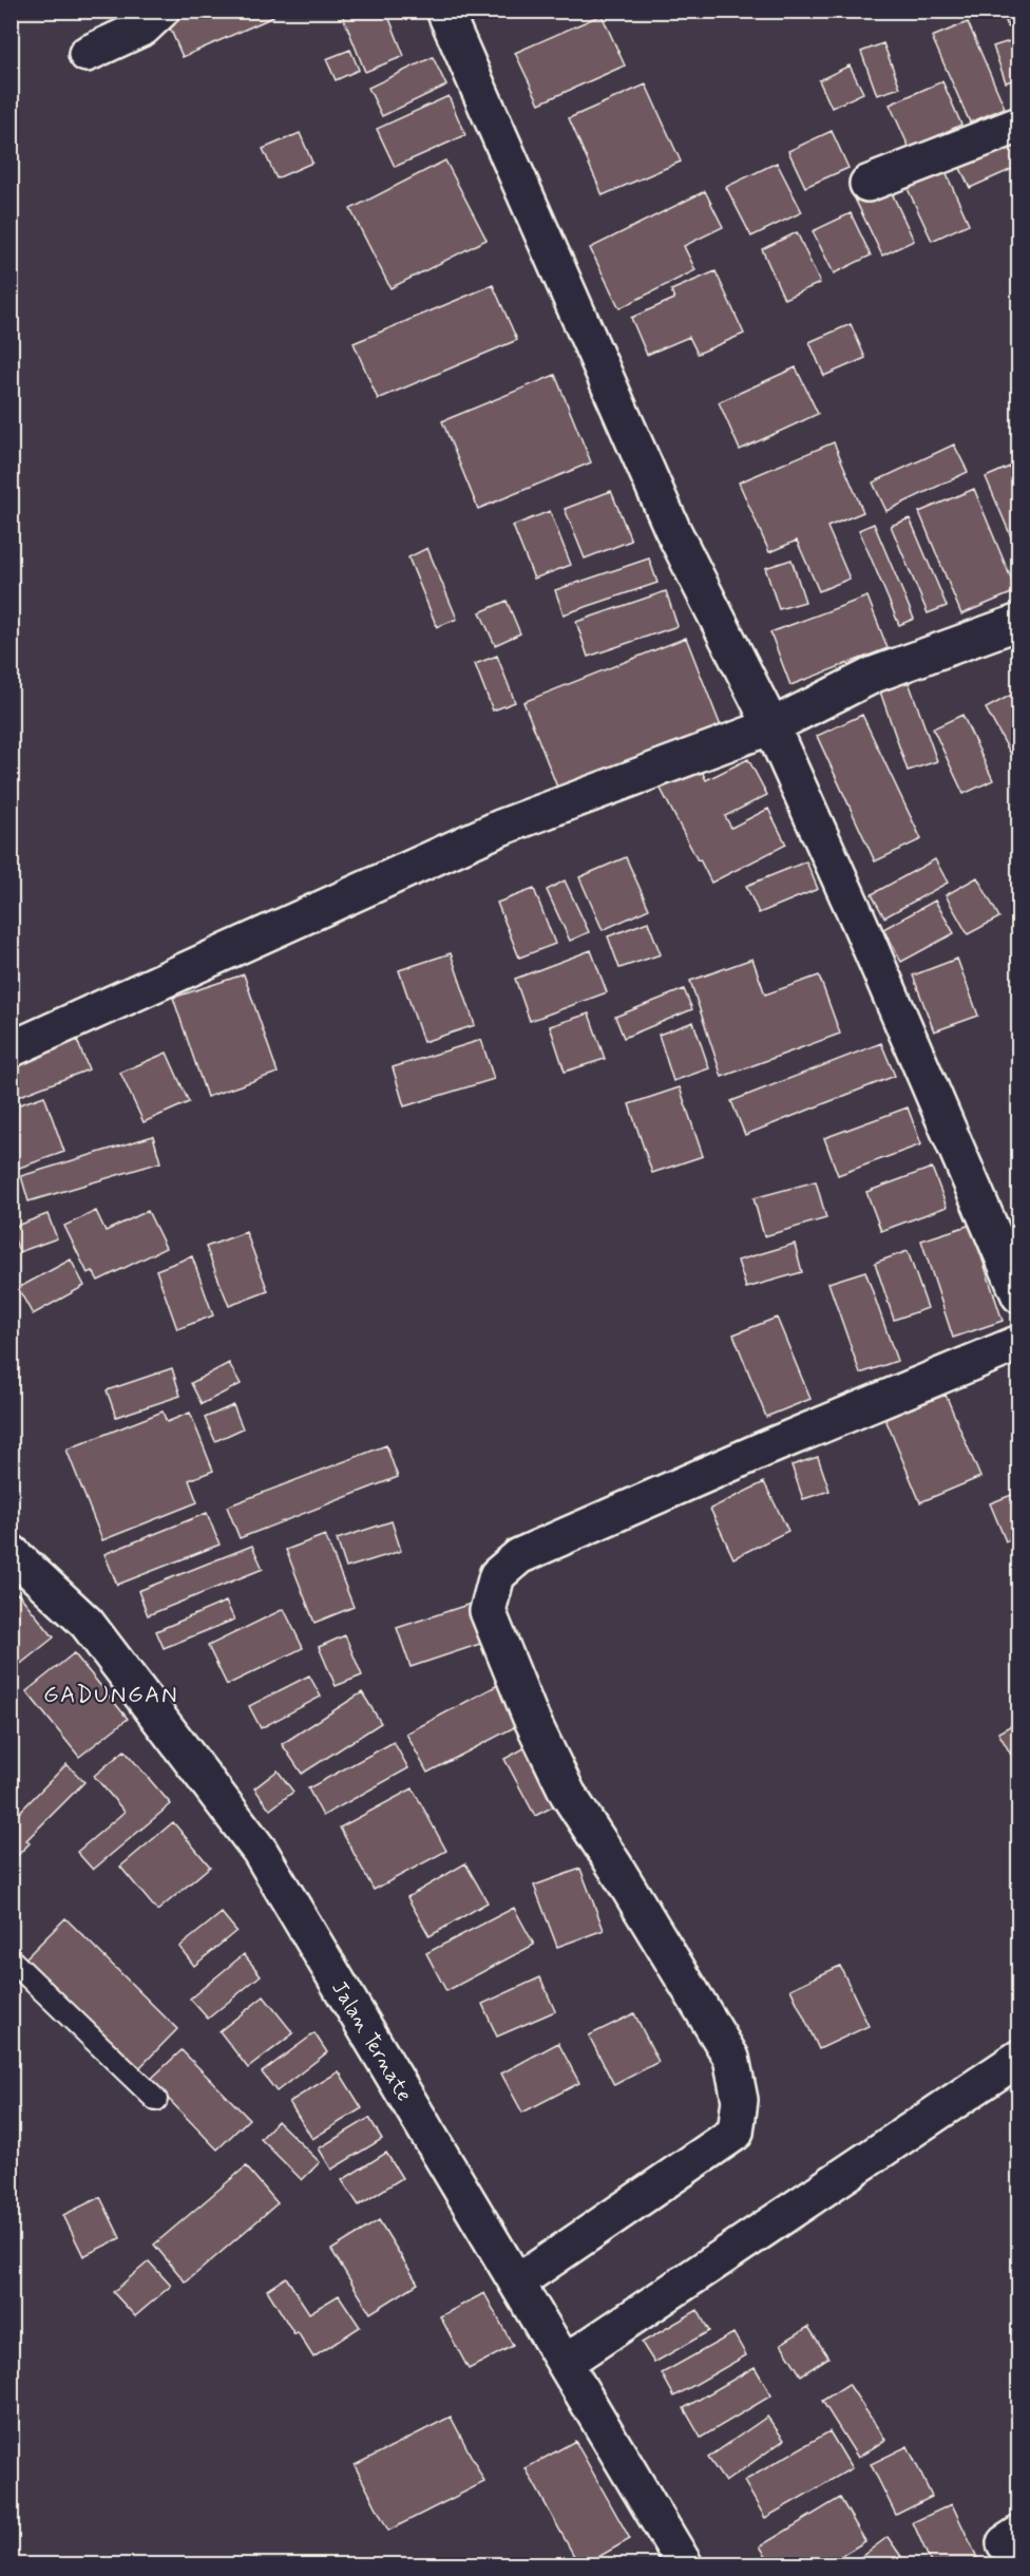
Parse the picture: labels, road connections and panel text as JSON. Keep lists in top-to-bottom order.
{
  "streets": {
    "street": ["Jalan Ternate"]
  },
  "districts": ["GADUNGAN"]
}
